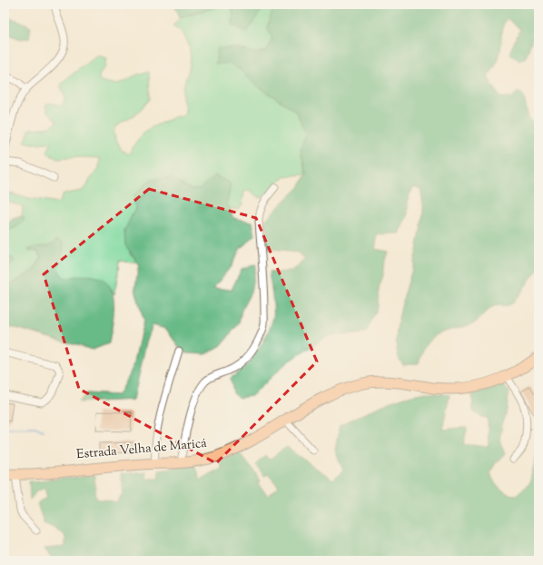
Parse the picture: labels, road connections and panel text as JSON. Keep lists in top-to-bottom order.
{
  "streets": {
    "main road": ["Estrada Velha de Maricá"]
  }
}
